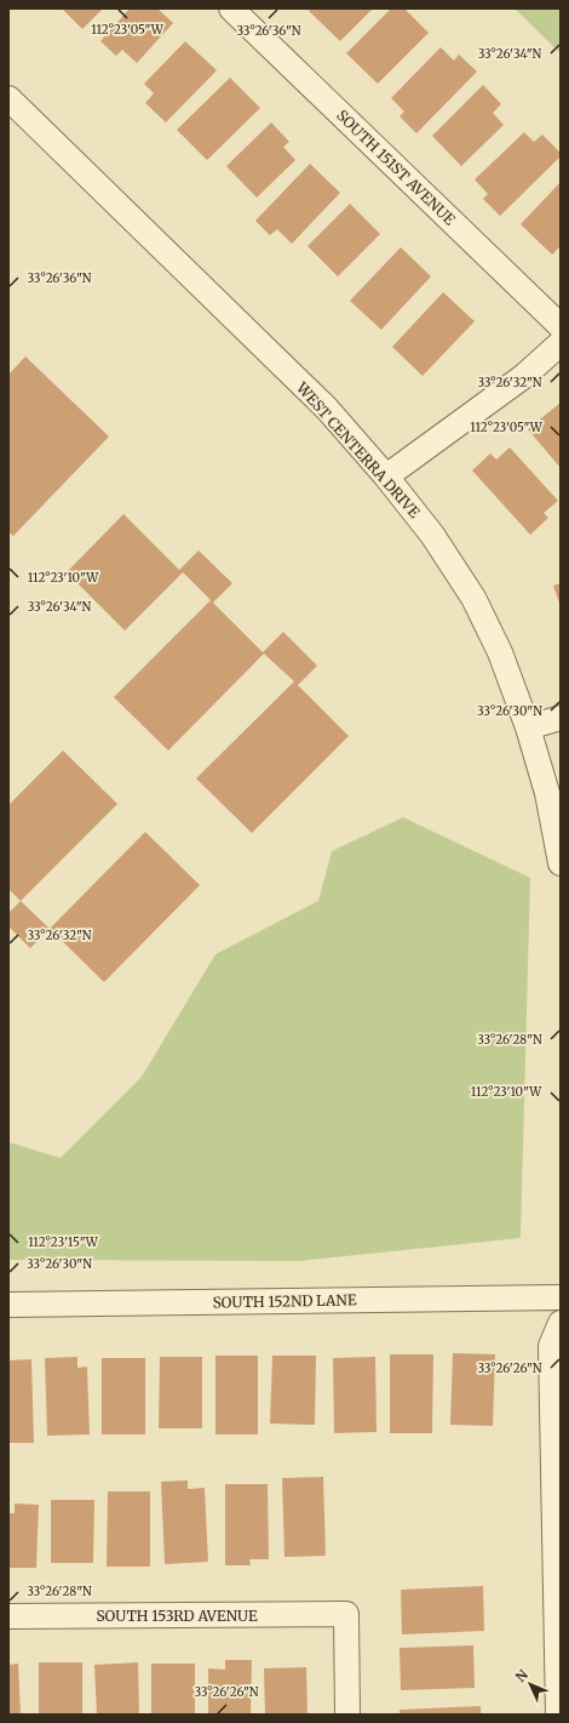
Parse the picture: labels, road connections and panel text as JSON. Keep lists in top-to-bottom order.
{
  "streets": {
    "street": [
      "SOUTH 151ST AVENUE",
      "WEST CENTERRA DRIVE",
      "SOUTH 152ND LANE",
      "SOUTH 153RD AVENUE"
    ]
  },
  "north": "top left",
  "coordinates": [
    "112°23'05\"W",
    "33°26'36\"N",
    "33°26'34\"N",
    "33°26'32\"N",
    "112°23'10\"W",
    "33°26'30\"N",
    "33°26'28\"N",
    "112°23'15\"W",
    "33°26'26\"N"
  ]
}
